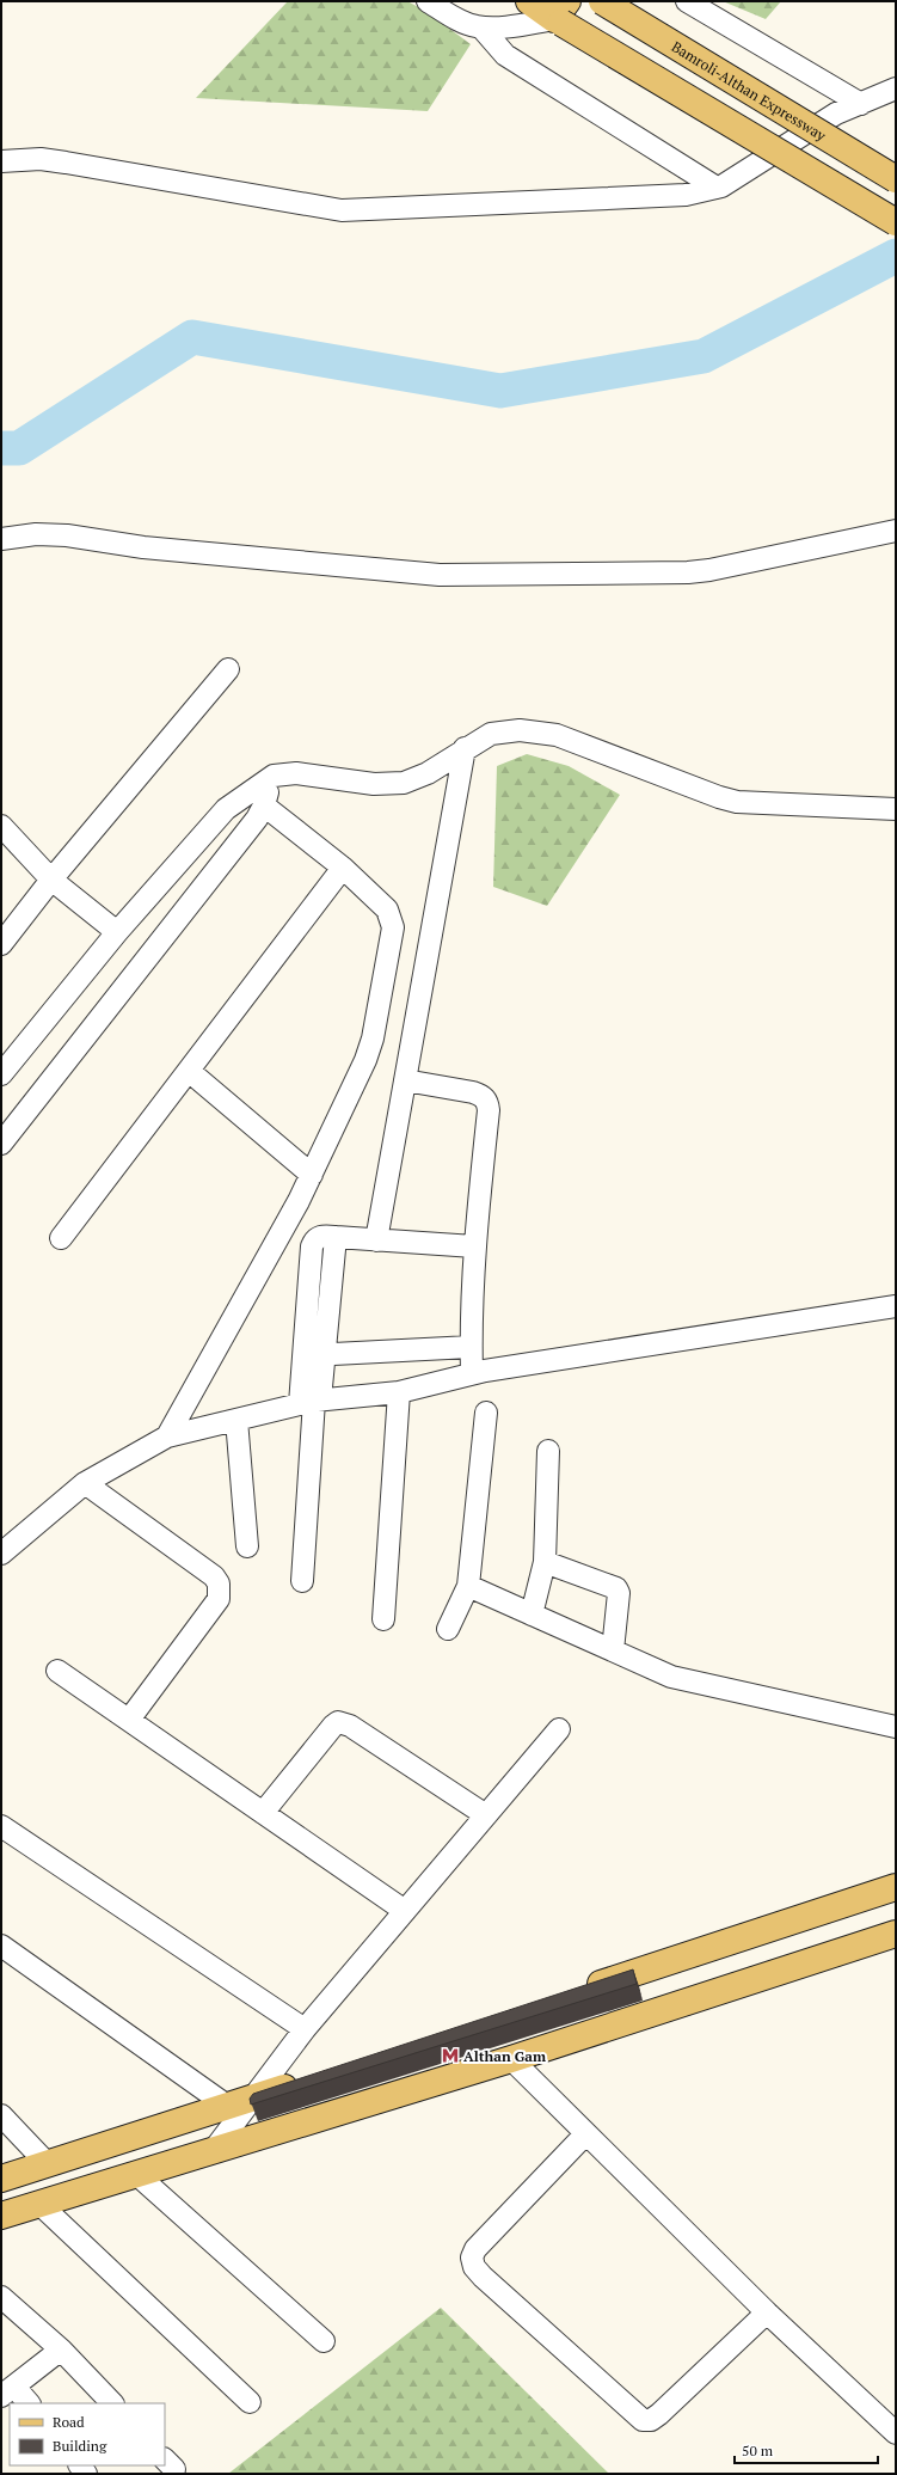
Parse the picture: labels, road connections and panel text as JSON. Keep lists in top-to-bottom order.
{
  "streets": {
    "main road": ["Bamroli-Althan Expressway"]
  },
  "places": {
    "metro station": ["Althan Gam"]
  },
  "legend": ["Road", "Building"],
  "scale_bar": "50 m"
}
